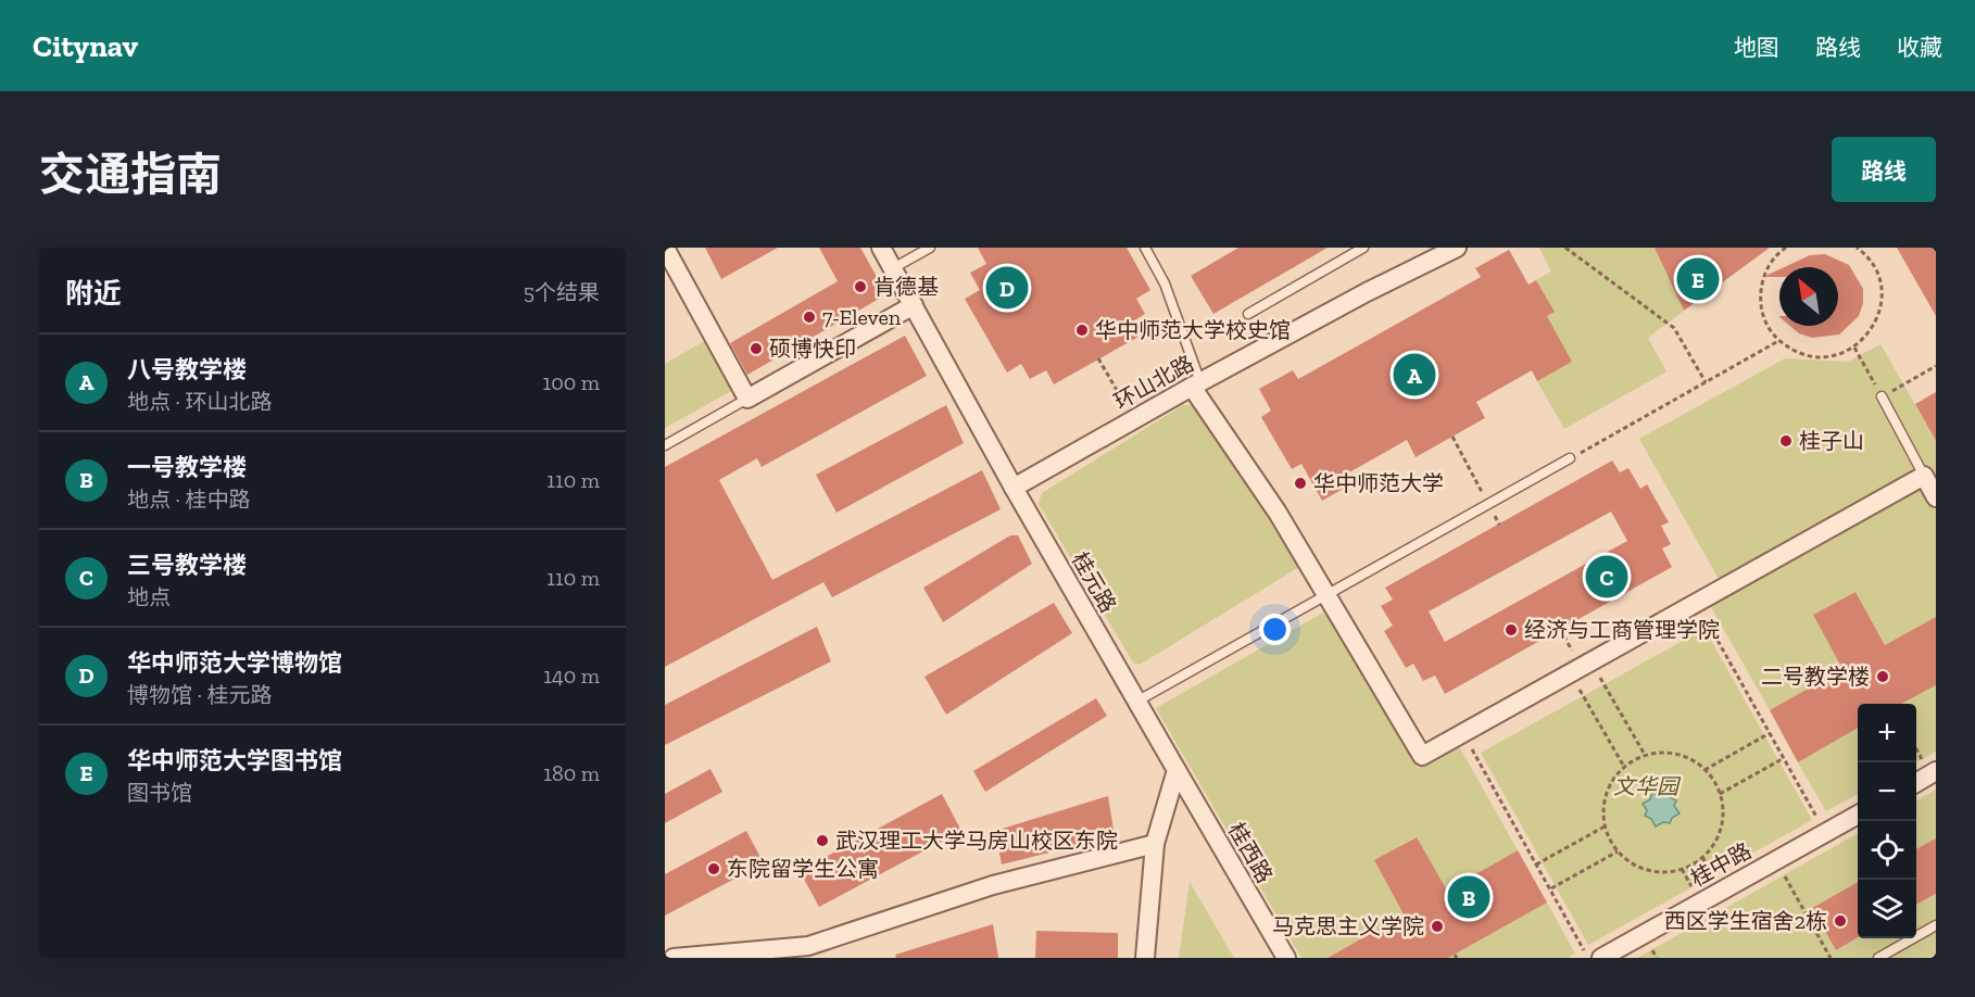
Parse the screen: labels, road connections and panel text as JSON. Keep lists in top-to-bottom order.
{
  "streets": {
    "street": [
      "环山北路",
      "桂元路",
      "桂西路",
      "桂中路"
    ]
  },
  "crossings": [
    ["环山北路", "桂元路"],
    ["桂元路", "桂西路"]
  ],
  "parks": ["文华园"],
  "places": [
    "肯德基",
    "7-Eleven",
    "华中师范大学校史馆",
    "硕博快印",
    "桂子山",
    "华中师范大学",
    "经济与工商管理学院",
    "二号教学楼",
    "武汉理工大学马房山校区东院",
    "东院留学生公寓",
    "西区学生宿舍2栋",
    "马克思主义学院"
  ],
  "north": "top left",
  "page": {
    "header": "Citynav",
    "nav": ["地图", "路线", "收藏"],
    "title": "交通指南",
    "buttons": "路线",
    "heading": ["附近", "5个结果"],
    "pins": [
      "E",
      "D",
      "A",
      "C",
      "B"
    ],
    "list": [
      {
        "mark": "A",
        "name": "八号教学楼",
        "note": "地点 · 环山北路",
        "value": "100 m"
      },
      {
        "mark": "B",
        "name": "一号教学楼",
        "note": "地点 · 桂中路",
        "value": "110 m"
      },
      {
        "mark": "C",
        "name": "三号教学楼",
        "note": "地点",
        "value": "110 m"
      },
      {
        "mark": "D",
        "name": "华中师范大学博物馆",
        "note": "博物馆 · 桂元路",
        "value": "140 m"
      },
      {
        "mark": "E",
        "name": "华中师范大学图书馆",
        "note": "图书馆",
        "value": "180 m"
      }
    ],
    "map_buttons": ["+", "−"]
  }
}
